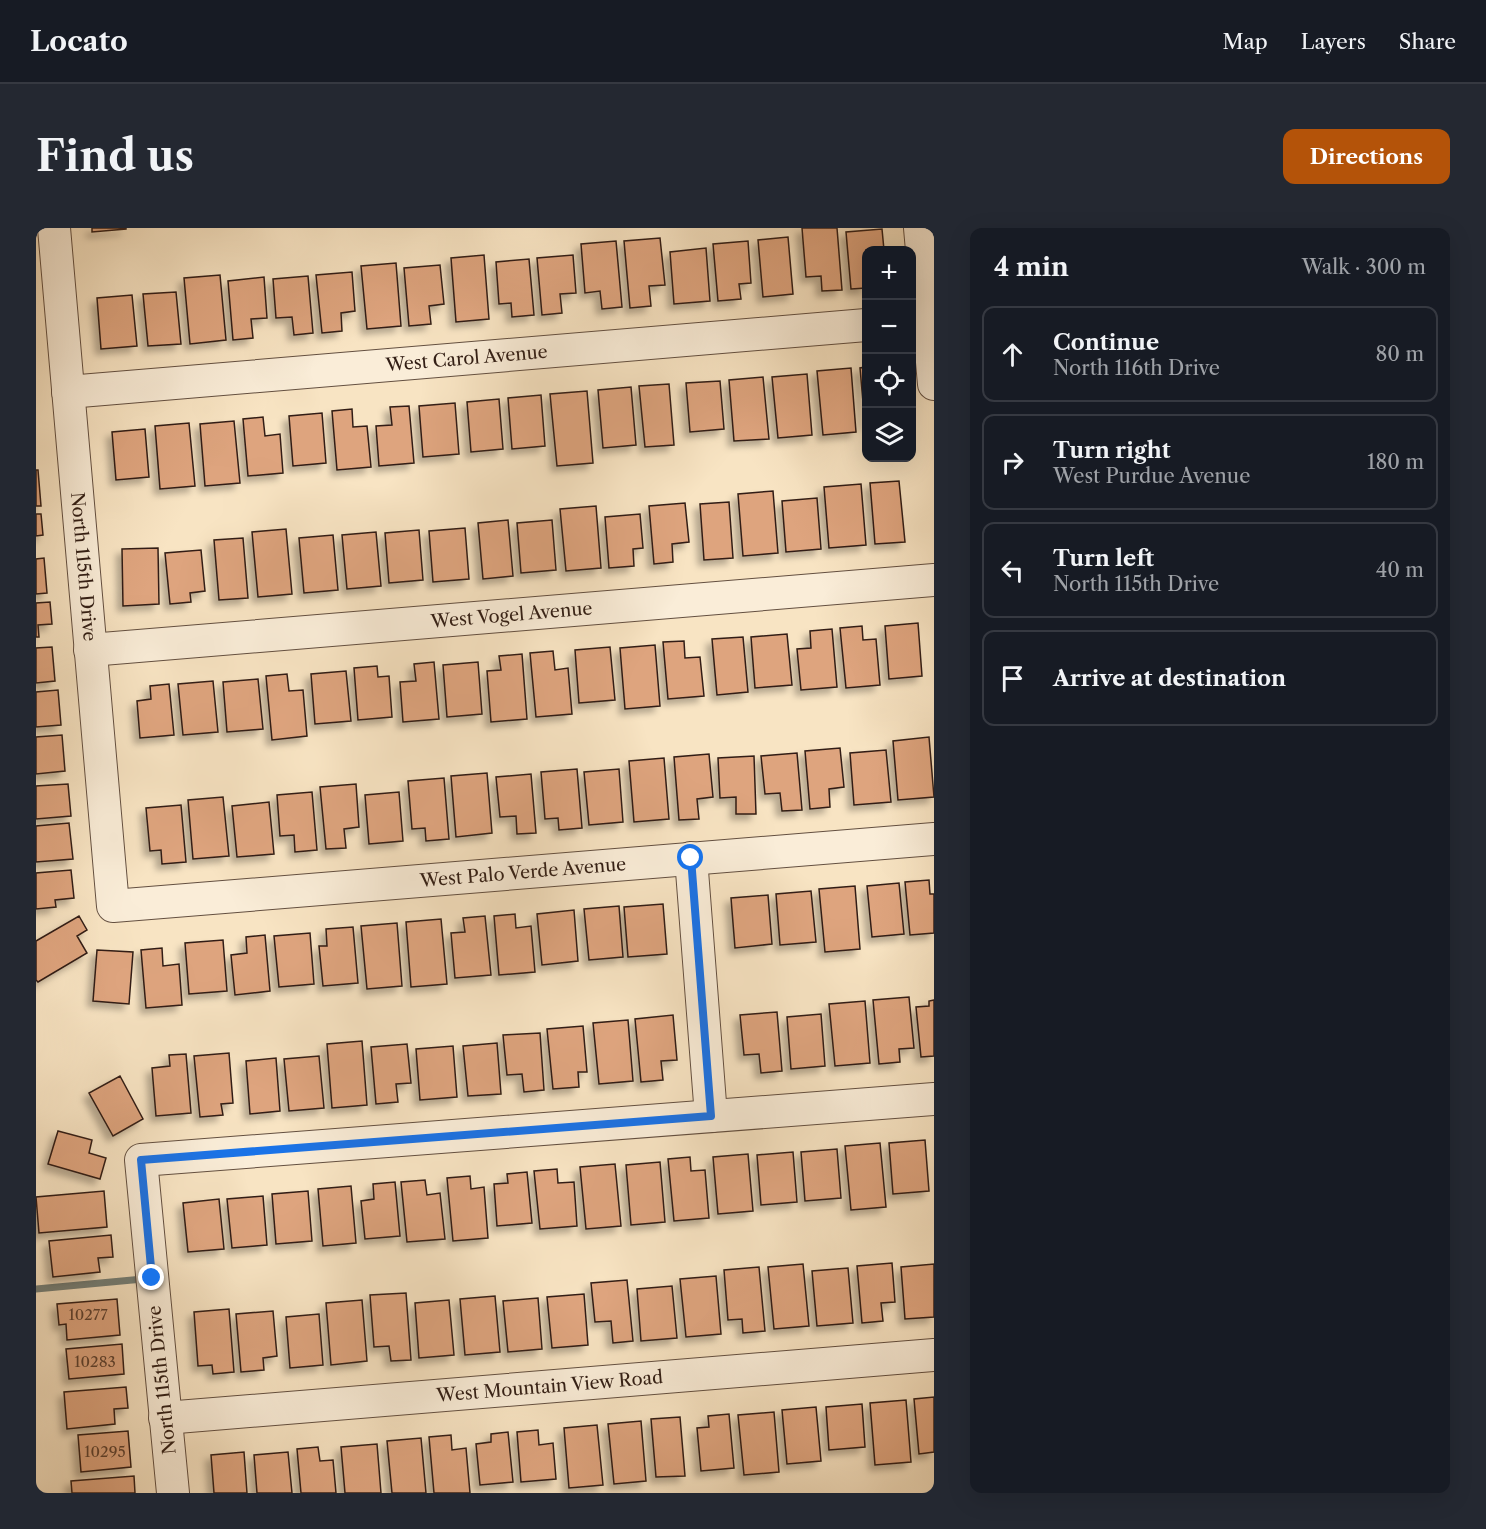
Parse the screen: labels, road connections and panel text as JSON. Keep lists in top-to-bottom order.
{
  "streets": {
    "street": [
      "West Carol Avenue",
      "North 115th Drive",
      "West Vogel Avenue",
      "West Palo Verde Avenue",
      "West Mountain View Road"
    ]
  },
  "crossings": [
    ["West Carol Avenue", "North 115th Drive"],
    ["North 115th Drive", "West Vogel Avenue"],
    ["North 115th Drive", "West Palo Verde Avenue"],
    ["North 115th Drive", "West Mountain View Road"]
  ],
  "house_numbers": ["10277", "10283", "10295"],
  "page": {
    "header": "Locato",
    "nav": ["Map", "Layers", "Share"],
    "buttons": "Directions",
    "title": "Find us",
    "heading": ["4 min", "Walk · 300 m"],
    "map_buttons": ["+", "−"],
    "list": [
      ["Continue", "North 116th Drive", "80 m"],
      ["Turn right", "West Purdue Avenue", "180 m"],
      ["Turn left", "North 115th Drive", "40 m"],
      "Arrive at destination"
    ]
  }
}
